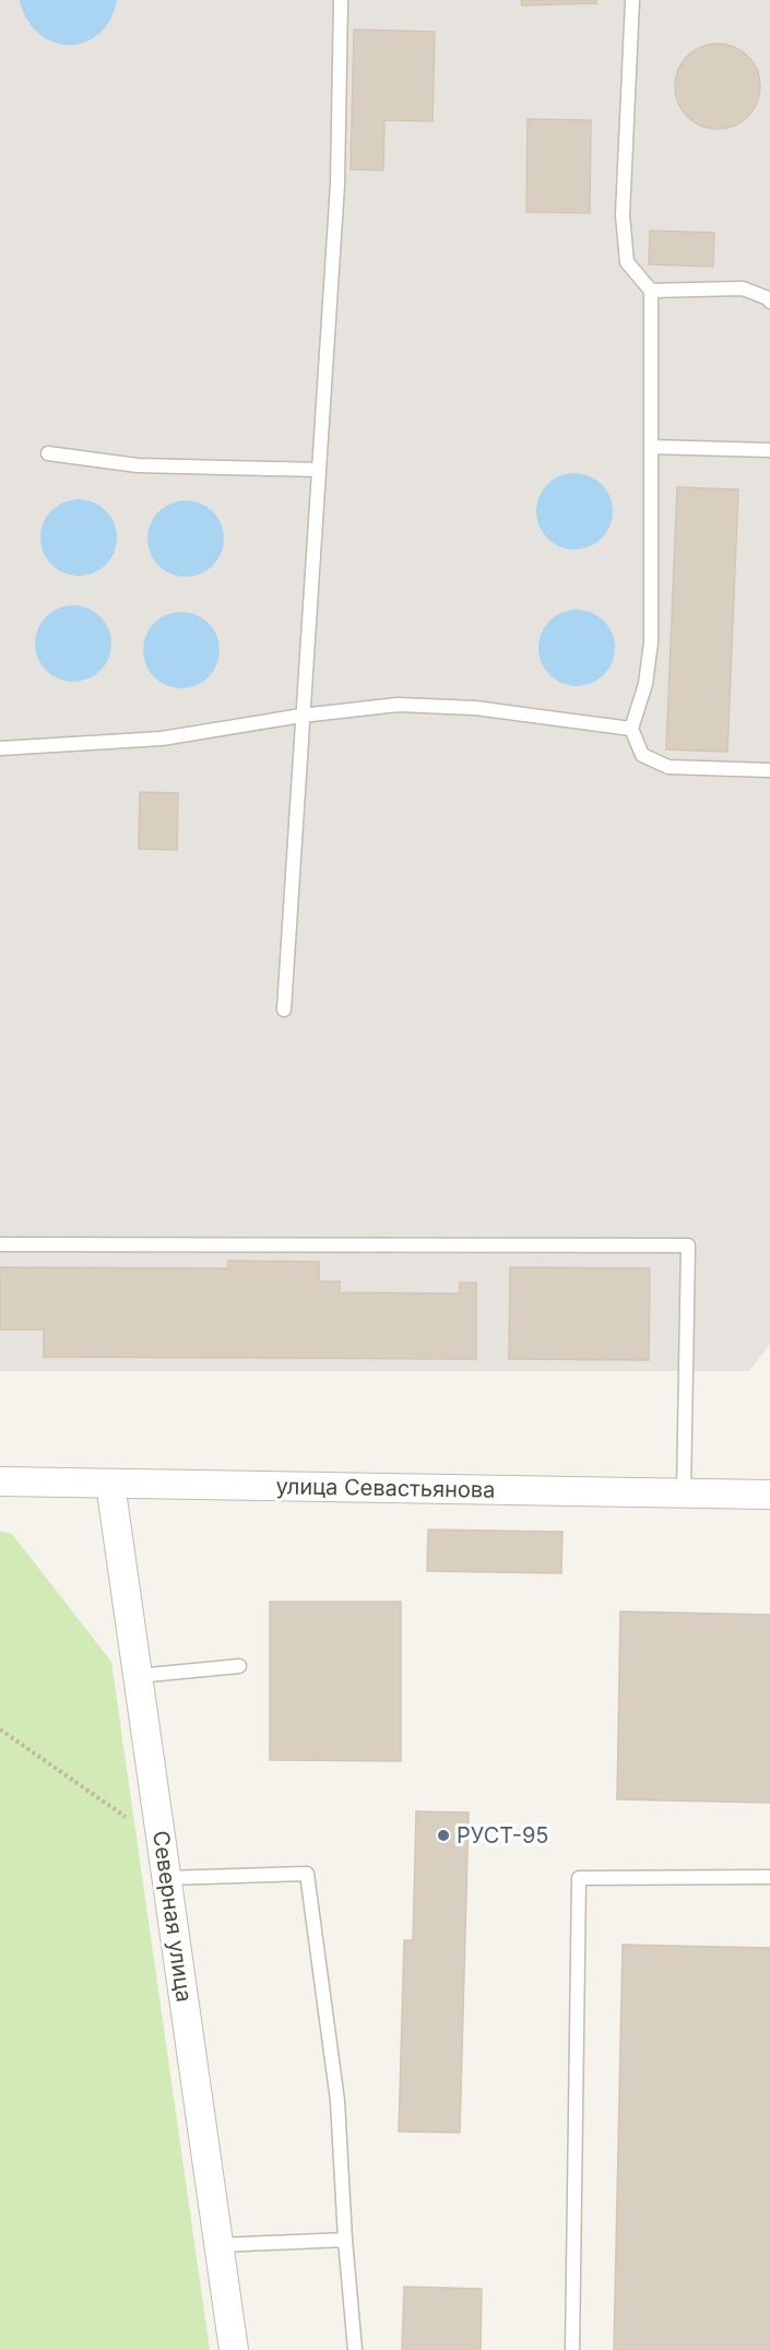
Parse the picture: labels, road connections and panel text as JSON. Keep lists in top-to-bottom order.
{
  "streets": {
    "street": ["улица Севастьянова", "Северная улица"]
  },
  "crossings": [
    ["улица Севастьянова", "Северная улица"]
  ],
  "places": ["РУСТ-95"]
}
